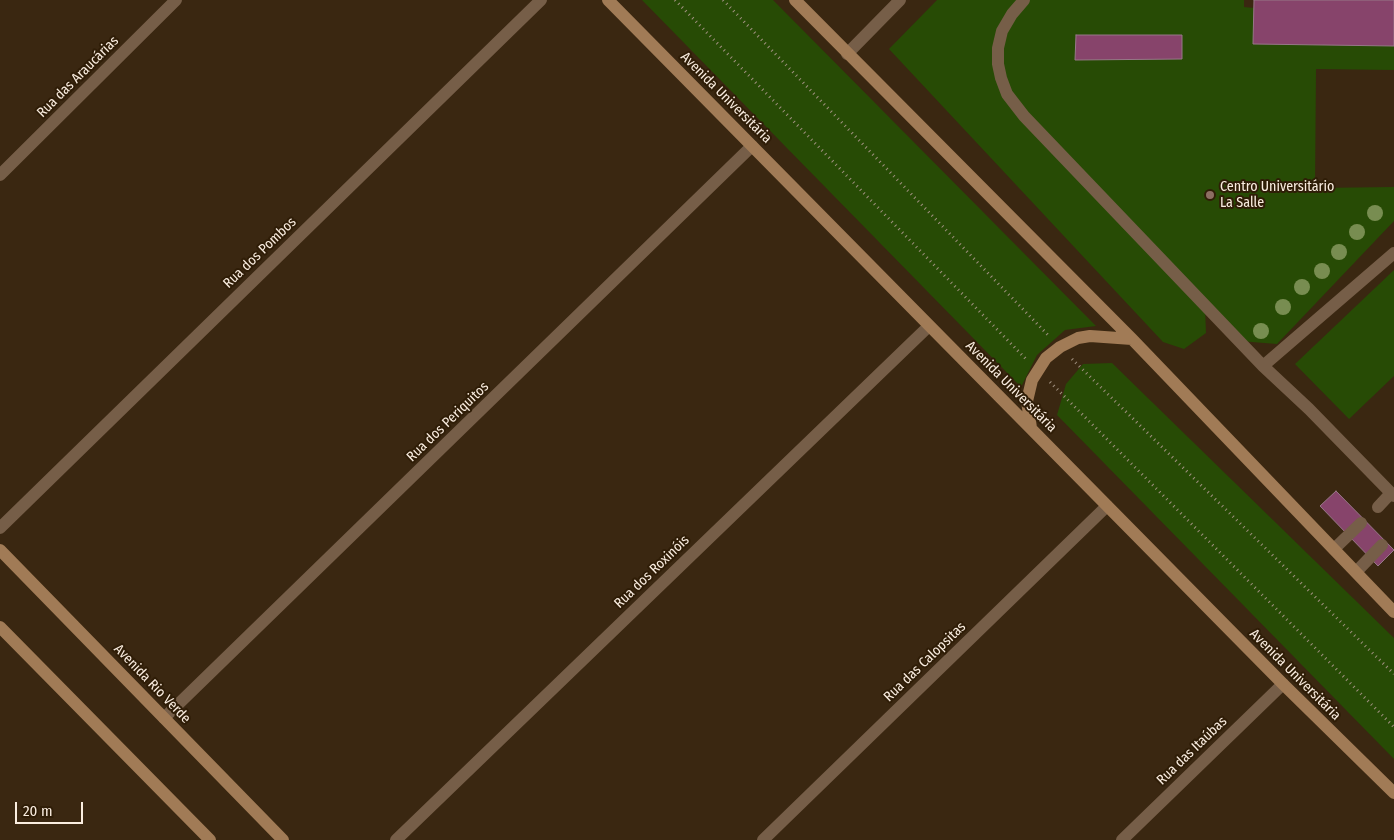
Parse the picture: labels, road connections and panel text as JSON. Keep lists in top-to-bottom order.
{
  "streets": {
    "main road": ["Avenida Universitária", "Avenida Rio Verde"],
    "street": [
      "Rua das Araucárias",
      "Rua dos Pombos",
      "Rua dos Periquitos",
      "Rua dos Roxinóis",
      "Rua das Calopsitas",
      "Rua das Itaúbas"
    ]
  },
  "crossings": [
    ["Avenida Universitária", "Rua dos Periquitos"],
    ["Avenida Universitária", "Rua dos Roxinóis"],
    ["Avenida Universitária", "Rua das Calopsitas"],
    ["Avenida Universitária", "Rua das Itaúbas"],
    ["Rua dos Periquitos", "Avenida Rio Verde"]
  ],
  "places": ["Centro Universitário La Salle"],
  "scale_bar": "20 m"
}
